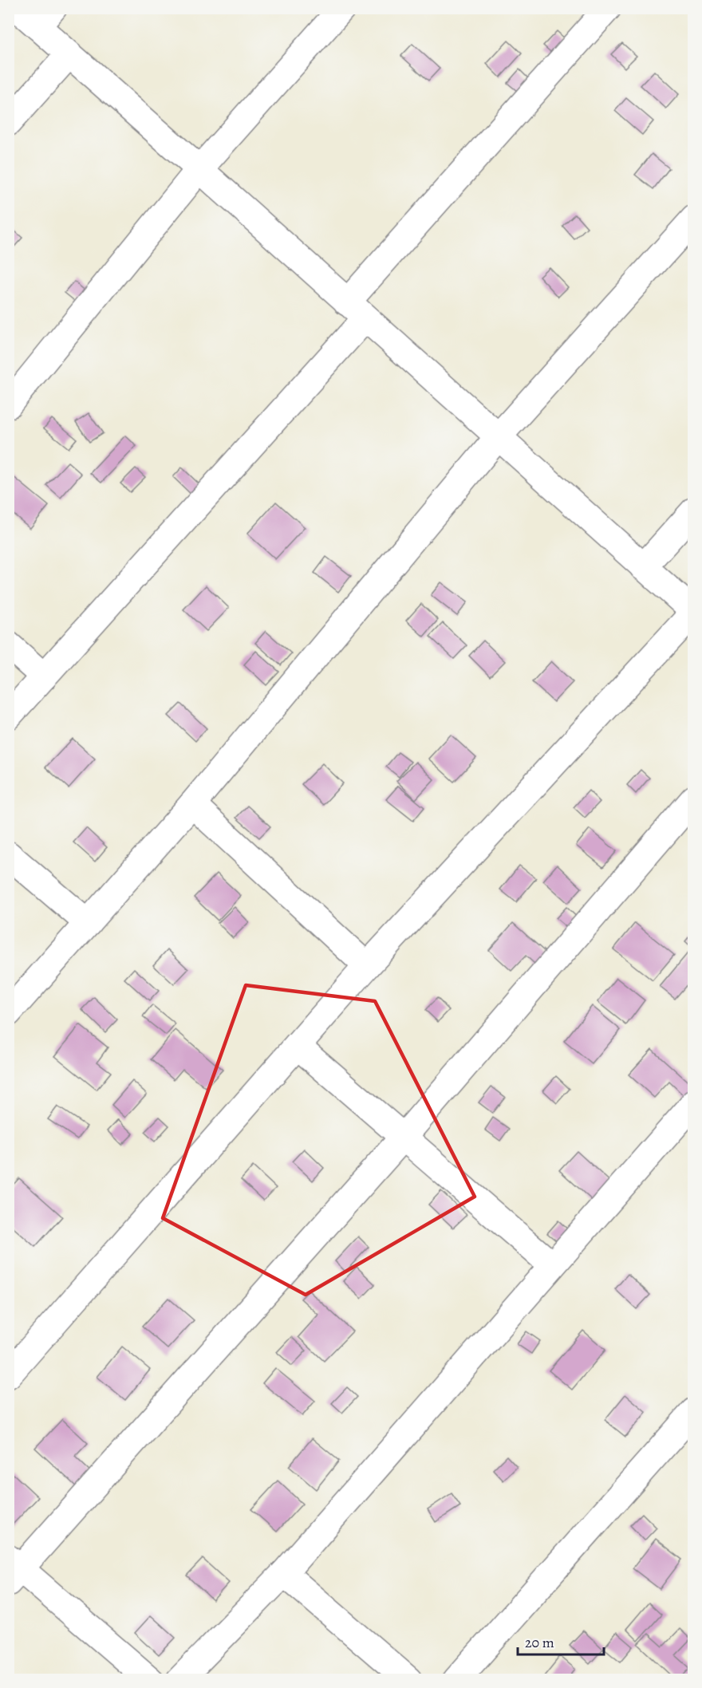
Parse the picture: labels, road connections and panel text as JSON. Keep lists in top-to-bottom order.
{
  "scale_bar": "20 m"
}
